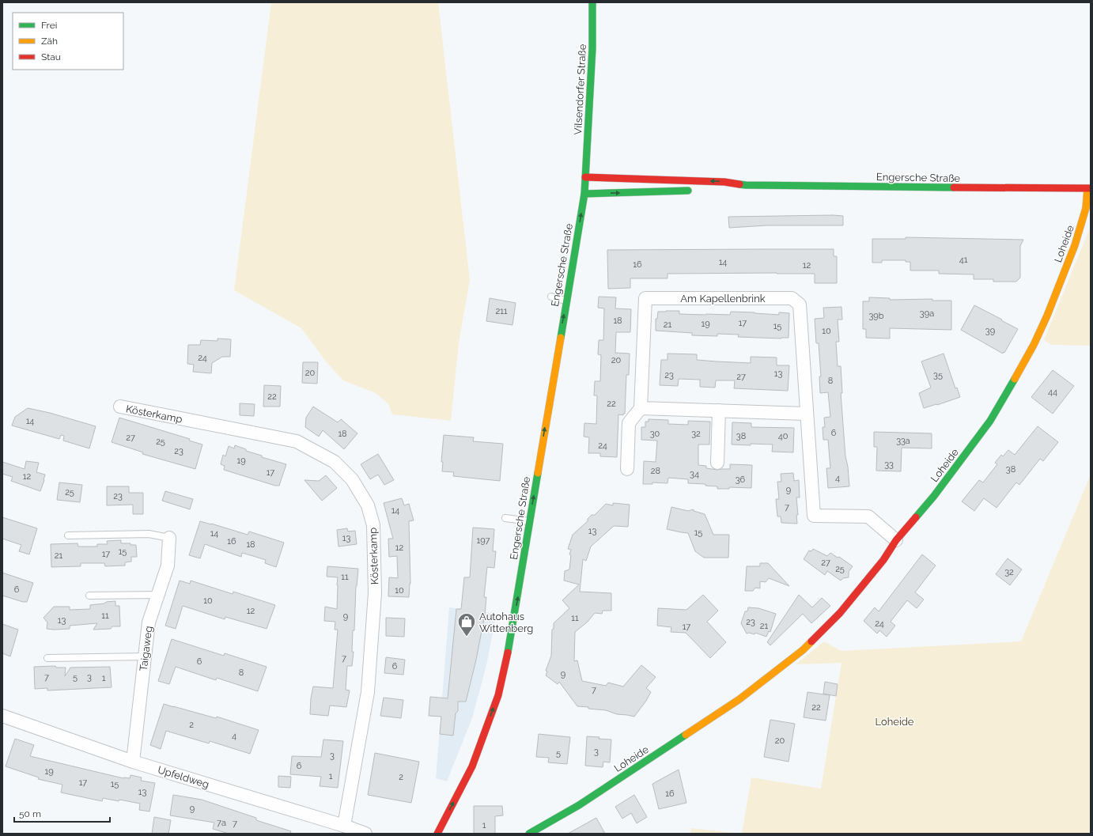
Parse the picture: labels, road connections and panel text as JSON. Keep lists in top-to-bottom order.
{
  "streets": {
    "main road": ["Vilsendorfer Straße", "Engersche Straße", "Loheide"],
    "street": [
      "Am Kapellenbrink",
      "Kösterkamp",
      "Taigaweg",
      "Upfeldweg"
    ]
  },
  "crossings": [
    ["Vilsendorfer Straße", "Engersche Straße"],
    ["Engersche Straße", "Loheide"],
    ["Loheide", "Am Kapellenbrink"],
    ["Kösterkamp", "Upfeldweg"],
    ["Taigaweg", "Upfeldweg"]
  ],
  "parks": ["Loheide"],
  "places": {
    "shop": ["Autohaus Wittenberg"]
  },
  "house_numbers": [
    "41",
    "14",
    "16",
    "12",
    "211",
    "39a",
    "39b",
    "18",
    "17",
    "19",
    "21",
    "15",
    "10",
    "39",
    "24",
    "20",
    "20",
    "13",
    "23",
    "35",
    "27",
    "8",
    "44",
    "22",
    "22",
    "14",
    "6",
    "18",
    "30",
    "32",
    "38",
    "40",
    "27",
    "33a",
    "25",
    "24",
    "23",
    "19",
    "33",
    "38",
    "28",
    "17",
    "34",
    "12",
    "4",
    "36",
    "9",
    "25",
    "23",
    "7",
    "14",
    "13",
    "15",
    "14",
    "13",
    "197",
    "16",
    "18",
    "12",
    "15",
    "17",
    "21",
    "27",
    "25",
    "32",
    "11",
    "6",
    "10",
    "10",
    "12",
    "11",
    "9",
    "11",
    "13",
    "23",
    "24",
    "21",
    "17",
    "7",
    "6",
    "6",
    "8",
    "9",
    "7",
    "5",
    "3",
    "1",
    "7",
    "22",
    "2",
    "4",
    "20",
    "3",
    "5",
    "3",
    "6",
    "19",
    "1",
    "2",
    "17",
    "15",
    "13",
    "16",
    "9",
    "7a",
    "7",
    "1"
  ],
  "legend": ["Frei", "Zäh", "Stau"],
  "scale_bar": "50 m"
}
